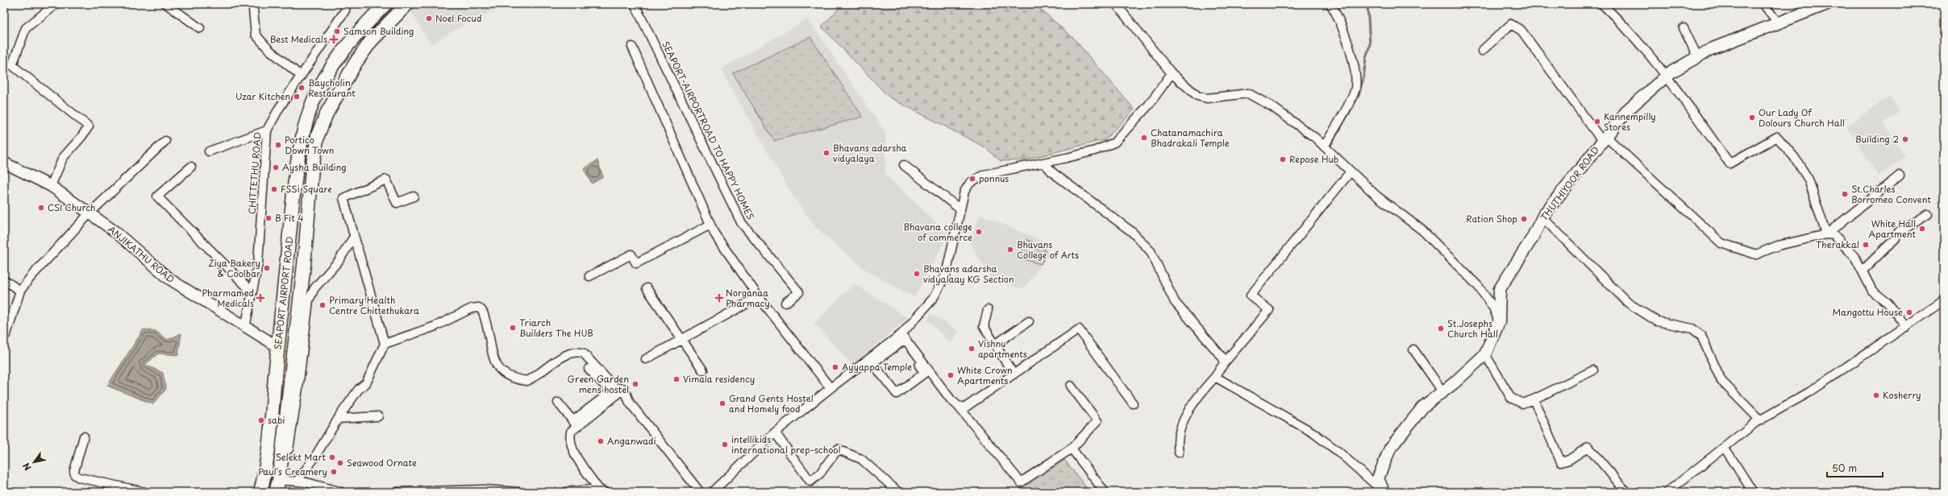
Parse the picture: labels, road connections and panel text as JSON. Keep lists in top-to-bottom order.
{
  "streets": {
    "main road": ["THUTHIYOOR ROAD", "SEAPORT AIRPORT ROAD"],
    "street": ["SEAPORT-AIRPORTROAD TO HAPPY HOMES", "CHITTETHU ROAD", "ANJIKATHU ROAD"]
  },
  "crossings": [
    ["CHITTETHU ROAD", "ANJIKATHU ROAD"],
    ["ANJIKATHU ROAD", "SEAPORT AIRPORT ROAD"]
  ],
  "places": {
    "other": [
      "Noel Focud",
      "Samson Building",
      "Baycholin Restaurant",
      "Uzar Kitchen",
      "Our Lady Of Dolours Church Hall",
      "Kannempilly Stores",
      "Chatanamachira Bhadrakali Temple",
      "Building 2",
      "Portico Down Town",
      "Bhavans adarsha vidyalaya",
      "Repose Hub",
      "Aysha Building",
      "ponnus",
      "FSSi Square",
      "St.Charles Borromeo Convent",
      "CSI Church",
      "B Fit 4",
      "Ration Shop",
      "White Hall Apartment",
      "Bhavana college of commerce",
      "Therakkal",
      "Bhavans College of Arts",
      "Ziya Bakery & Coolbar",
      "Bhavans adarsha vidyalaay KG Section",
      "Primary Health Centre Chittethukara",
      "Mangottu House",
      "Triarch Builders The HUB",
      "St.Josephs Church Hall",
      "Vishnu apartments",
      "Ayyappa Temple",
      "White Crown Apartments",
      "Vimala residency",
      "Green Garden mens hostel",
      "Kosherry",
      "Grand Gents Hostel and Homely food",
      "sabi",
      "Anganwadi",
      "intellikids international prep-school",
      "Selekt Mart",
      "Seawood Ornate",
      "Paul's Creamery"
    ],
    "health": ["Best Medicals", "Pharmamed Medicals", "Norganaa Pharmacy"]
  },
  "scale_bar": "50 m",
  "north": "bottom left"
}
